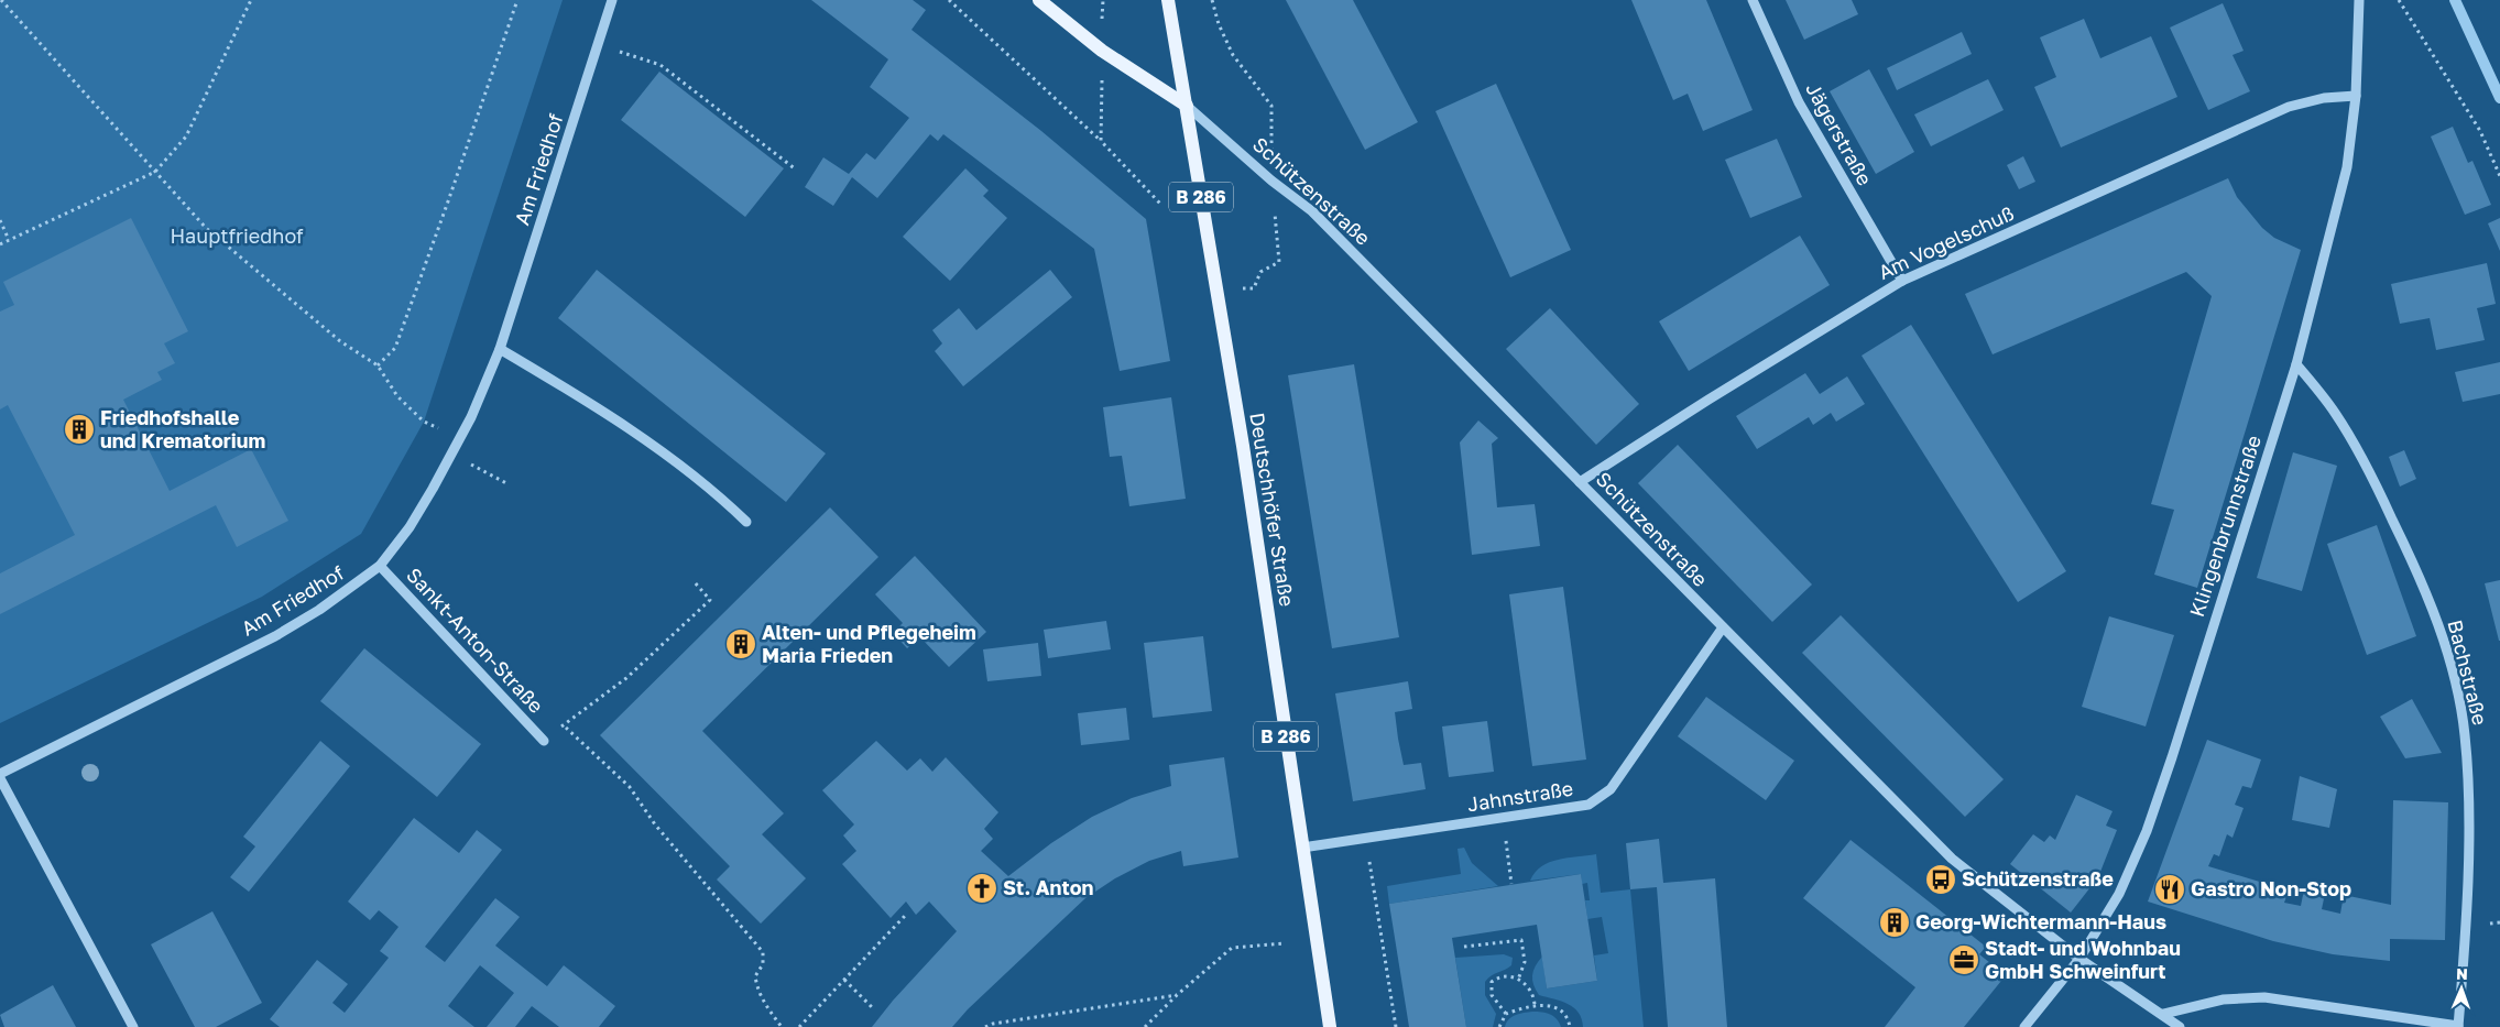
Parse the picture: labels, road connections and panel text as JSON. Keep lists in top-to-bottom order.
{
  "streets": {
    "main road": ["B 286", "Deutschhöfer Straße"],
    "street": [
      "Jägerstraße",
      "Am Friedhof",
      "Schützenstraße",
      "Am Vogelschuß",
      "Klingenbrunnstraße",
      "Sankt-Anton-Straße",
      "Bachstraße",
      "Jahnstraße"
    ]
  },
  "crossings": [
    ["Jägerstraße", "Am Vogelschuß"],
    ["Am Friedhof", "Sankt-Anton-Straße"],
    ["Schützenstraße", "Am Vogelschuß"],
    ["Schützenstraße", "Deutschhöfer Straße"],
    ["Schützenstraße", "Klingenbrunnstraße"],
    ["Schützenstraße", "Bachstraße"],
    ["Schützenstraße", "Jahnstraße"],
    ["Am Vogelschuß", "Klingenbrunnstraße"],
    ["Deutschhöfer Straße", "Jahnstraße"],
    ["Klingenbrunnstraße", "Bachstraße"]
  ],
  "parks": ["Hauptfriedhof"],
  "places": {
    "building": ["Friedhofshalle und Krematorium", "Alten- und Pflegeheim Maria Frieden", "Georg-Wichtermann-Haus"],
    "bus stop": ["Schützenstraße"],
    "church": ["St. Anton"],
    "restaurant": ["Gastro Non-Stop"],
    "office": ["Stadt- und Wohnbau GmbH Schweinfurt"]
  },
  "north": "top"
}
